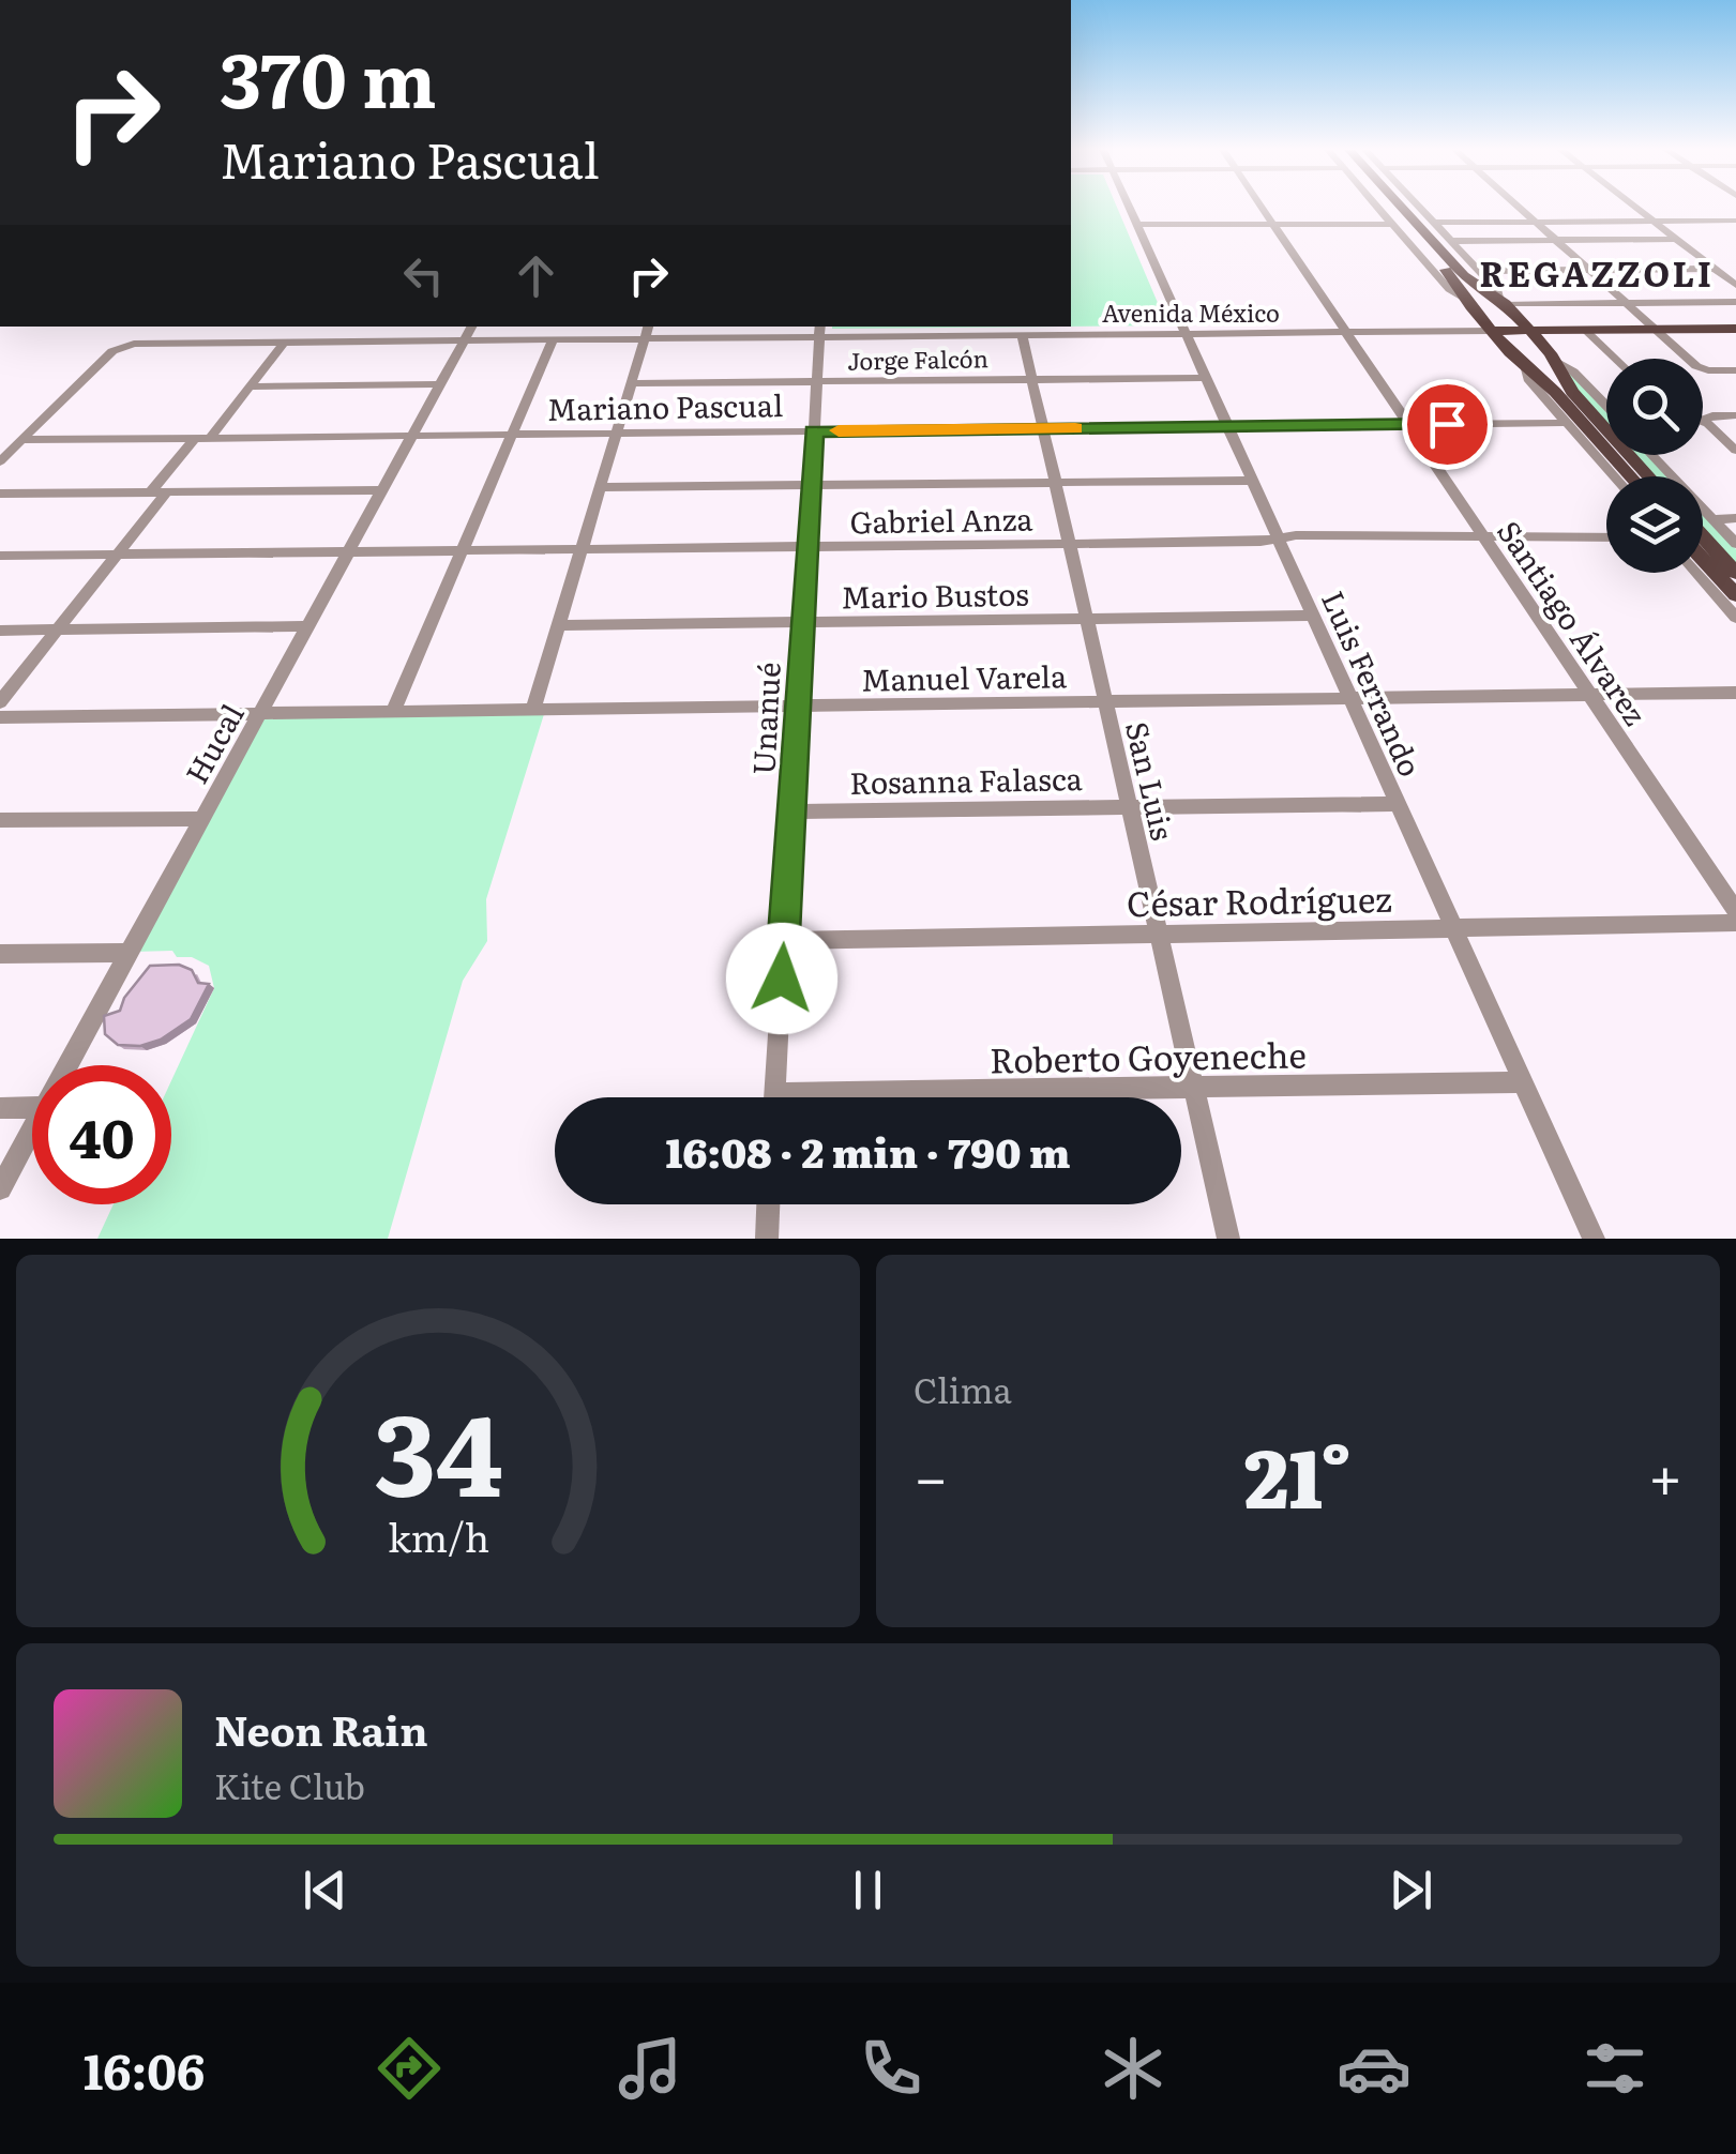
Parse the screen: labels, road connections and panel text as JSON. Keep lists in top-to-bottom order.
{
  "streets": {
    "main road": ["Avenida México"],
    "street": [
      "Jorge Falcón",
      "Mariano Pascual",
      "Gabriel Anza",
      "Mario Bustos",
      "Santiago Álvarez",
      "Manuel Varela",
      "Luis Ferrando",
      "Unanué",
      "Hucal",
      "Rosanna Falasca",
      "San Luis",
      "César Rodríguez",
      "Roberto Goyeneche"
    ]
  },
  "crossings": [
    ["Avenida México", "Santiago Álvarez"],
    ["Avenida México", "Luis Ferrando"],
    ["Avenida México", "Unanué"],
    ["Avenida México", "Hucal"],
    ["Avenida México", "San Luis"],
    ["Jorge Falcón", "Luis Ferrando"],
    ["Jorge Falcón", "Unanué"],
    ["Jorge Falcón", "San Luis"],
    ["Mariano Pascual", "Santiago Álvarez"],
    ["Mariano Pascual", "Luis Ferrando"],
    ["Mariano Pascual", "Unanué"],
    ["Mariano Pascual", "Hucal"],
    ["Mariano Pascual", "San Luis"],
    ["Gabriel Anza", "Santiago Álvarez"],
    ["Gabriel Anza", "Luis Ferrando"],
    ["Gabriel Anza", "Unanué"],
    ["Gabriel Anza", "Hucal"],
    ["Gabriel Anza", "San Luis"],
    ["Mario Bustos", "Luis Ferrando"],
    ["Mario Bustos", "Unanué"],
    ["Mario Bustos", "San Luis"],
    ["Santiago Álvarez", "Manuel Varela"],
    ["Manuel Varela", "Luis Ferrando"],
    ["Manuel Varela", "Unanué"],
    ["Manuel Varela", "Hucal"],
    ["Manuel Varela", "San Luis"],
    ["Luis Ferrando", "Rosanna Falasca"],
    ["Luis Ferrando", "César Rodríguez"],
    ["Luis Ferrando", "Roberto Goyeneche"],
    ["Unanué", "Rosanna Falasca"],
    ["Unanué", "César Rodríguez"],
    ["Rosanna Falasca", "San Luis"],
    ["San Luis", "César Rodríguez"],
    ["San Luis", "Roberto Goyeneche"]
  ],
  "districts": ["REGAZZOLI"],
  "page": {
    "turn": ["370 m", "Mariano Pascual"],
    "limit": "40",
    "trip": "16:08 · 2 min · 790 m",
    "tile": "Clima",
    "heat": ["−", "21°", "+"],
    "song": ["Neon Rain", "Kite Club"],
    "tabs": "16:06",
    "gauge": ["34", "km/h"]
  }
}
